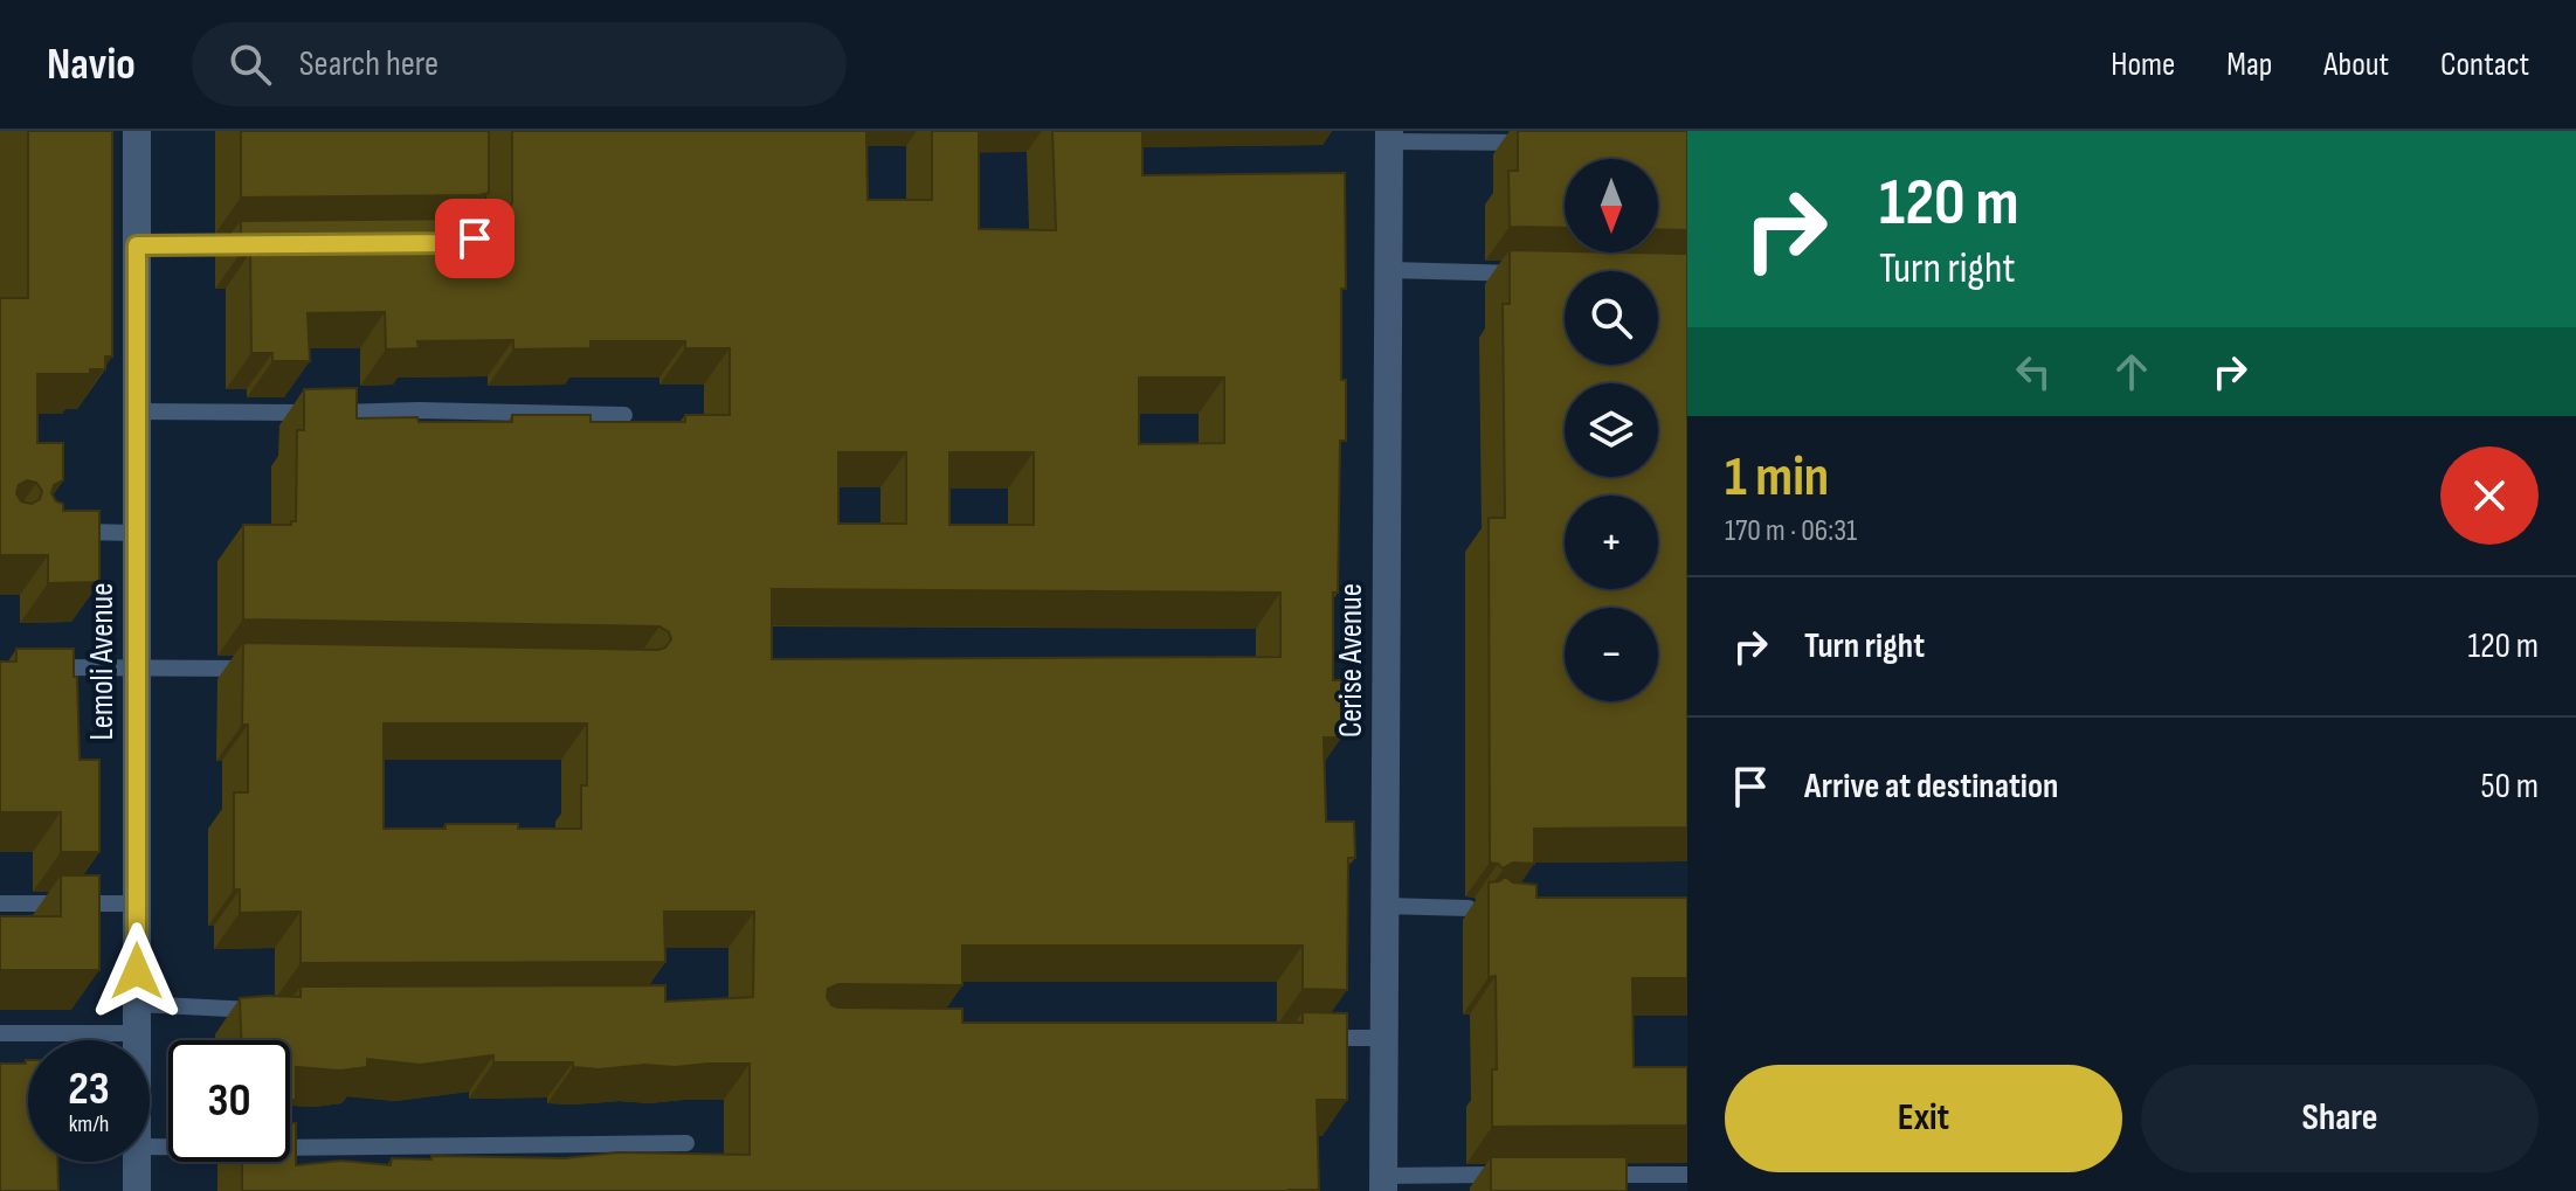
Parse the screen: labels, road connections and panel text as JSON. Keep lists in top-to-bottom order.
{
  "streets": {
    "street": ["Cerise Avenue", "Lemoli Avenue"]
  },
  "north": "bottom",
  "page": {
    "header": "Navio",
    "search": "Search here",
    "nav": [
      "Home",
      "Map",
      "About",
      "Contact"
    ],
    "turn": ["120 m", "Turn right"],
    "map_buttons": ["+", "−"],
    "heading": ["1 min", "170 m · 06:31"],
    "list": [
      {
        "name": "Turn right",
        "value": "120 m"
      },
      {
        "name": "Arrive at destination",
        "value": "50 m"
      }
    ],
    "speed": "23 km/h",
    "limit": "30",
    "buttons": ["Exit", "Share"]
  }
}
